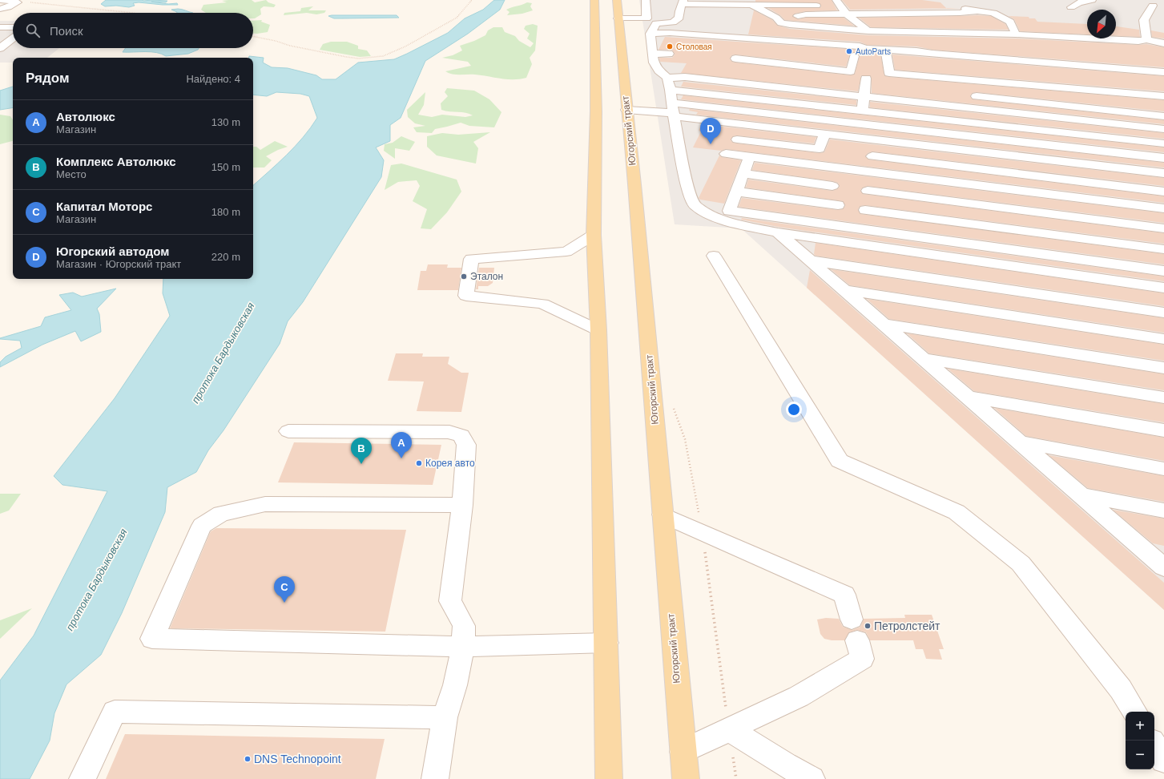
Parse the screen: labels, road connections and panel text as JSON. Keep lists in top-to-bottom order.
{
  "streets": {
    "main road": ["Югорский тракт"]
  },
  "water": ["протока Бардыковская"],
  "places": [
    "Столовая",
    "AutoParts",
    "Эталон",
    "Корея авто",
    "Петролстейт",
    "DNS Technopoint"
  ],
  "north": "bottom left",
  "page": {
    "search": "Поиск",
    "heading": ["Рядом", "Найдено: 4"],
    "list": [
      {
        "mark": "A",
        "name": "Автолюкс",
        "note": "Магазин",
        "value": "130 m"
      },
      {
        "mark": "B",
        "name": "Комплекс Автолюкс",
        "note": "Место",
        "value": "150 m"
      },
      {
        "mark": "C",
        "name": "Капитал Моторс",
        "note": "Магазин",
        "value": "180 m"
      },
      {
        "mark": "D",
        "name": "Югорский автодом",
        "note": "Магазин · Югорский тракт",
        "value": "220 m"
      }
    ],
    "pins": [
      "D",
      "A",
      "B",
      "C"
    ],
    "map_buttons": ["+", "−"]
  }
}
